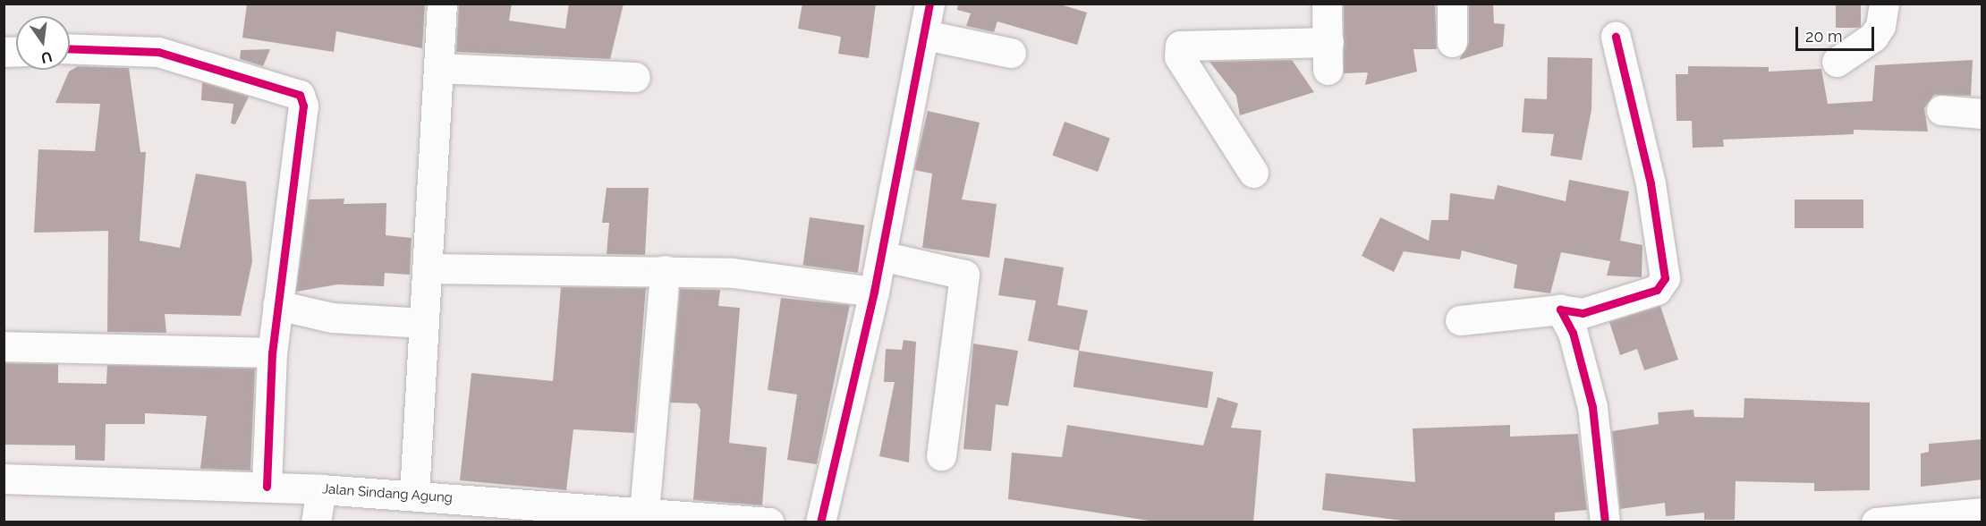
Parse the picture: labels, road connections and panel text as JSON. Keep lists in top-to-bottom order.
{
  "streets": {
    "street": ["Jalan Sindang Agung"]
  },
  "scale_bar": "20 m",
  "north": "bottom"
}
